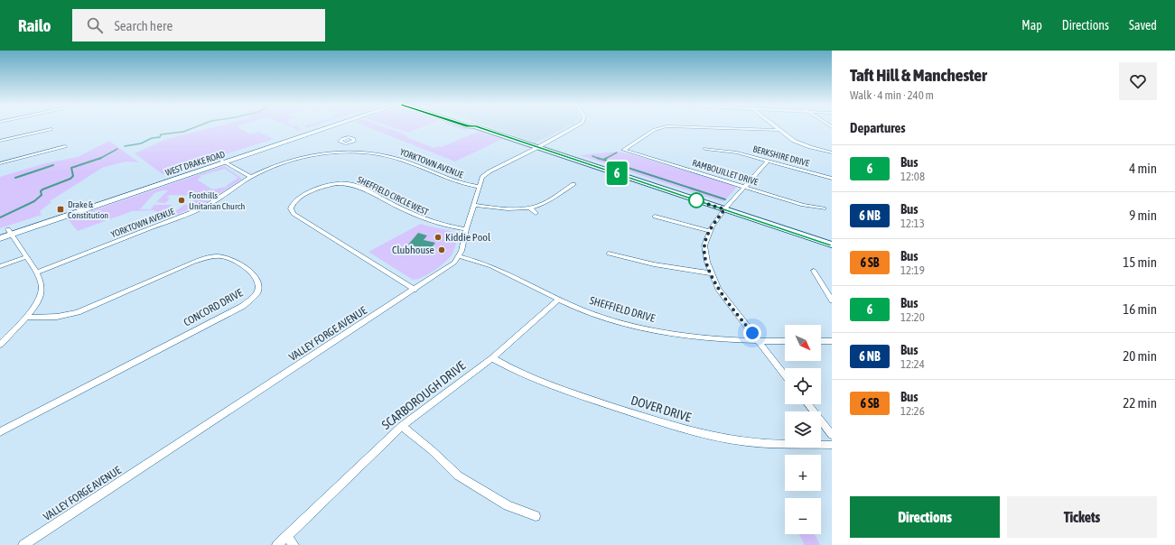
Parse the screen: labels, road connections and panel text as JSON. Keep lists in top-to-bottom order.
{
  "streets": {
    "main road": ["WEST DRAKE ROAD"],
    "street": [
      "BERKSHIRE DRIVE",
      "YORKTOWN AVENUE",
      "RAMBOUILLET DRIVE",
      "SHEFFIELD CIRCLE WEST",
      "CONCORD DRIVE",
      "SHEFFIELD DRIVE",
      "VALLEY FORGE AVENUE",
      "SCARBOROUGH DRIVE",
      "DOVER DRIVE"
    ]
  },
  "crossings": [
    ["SHEFFIELD CIRCLE WEST", "VALLEY FORGE AVENUE"],
    ["SHEFFIELD DRIVE", "VALLEY FORGE AVENUE"],
    ["SHEFFIELD DRIVE", "SCARBOROUGH DRIVE"],
    ["SCARBOROUGH DRIVE", "DOVER DRIVE"]
  ],
  "places": {
    "other": ["Foothills Unitarian Church", "Kiddie Pool", "Clubhouse"],
    "transit": ["Drake & Constitution"]
  },
  "lines": ["bus line 6"],
  "north": "bottom right",
  "page": {
    "header": "Railo",
    "search": "Search here",
    "nav": ["Map", "Directions", "Saved"],
    "on_map": "6",
    "heading": [
      ["Taft Hill & Manchester", "Walk · 4 min · 240 m"],
      "Departures"
    ],
    "list": [
      {
        "mark": "6",
        "name": "Bus",
        "note": "12:08",
        "value": "4 min"
      },
      {
        "mark": "6 NB",
        "name": "Bus",
        "note": "12:13",
        "value": "9 min"
      },
      {
        "mark": "6 SB",
        "name": "Bus",
        "note": "12:19",
        "value": "15 min"
      },
      {
        "mark": "6",
        "name": "Bus",
        "note": "12:20",
        "value": "16 min"
      },
      {
        "mark": "6 NB",
        "name": "Bus",
        "note": "12:24",
        "value": "20 min"
      },
      {
        "mark": "6 SB",
        "name": "Bus",
        "note": "12:26",
        "value": "22 min"
      }
    ],
    "map_buttons": ["+", "−"],
    "buttons": ["Directions", "Tickets"]
  }
}
